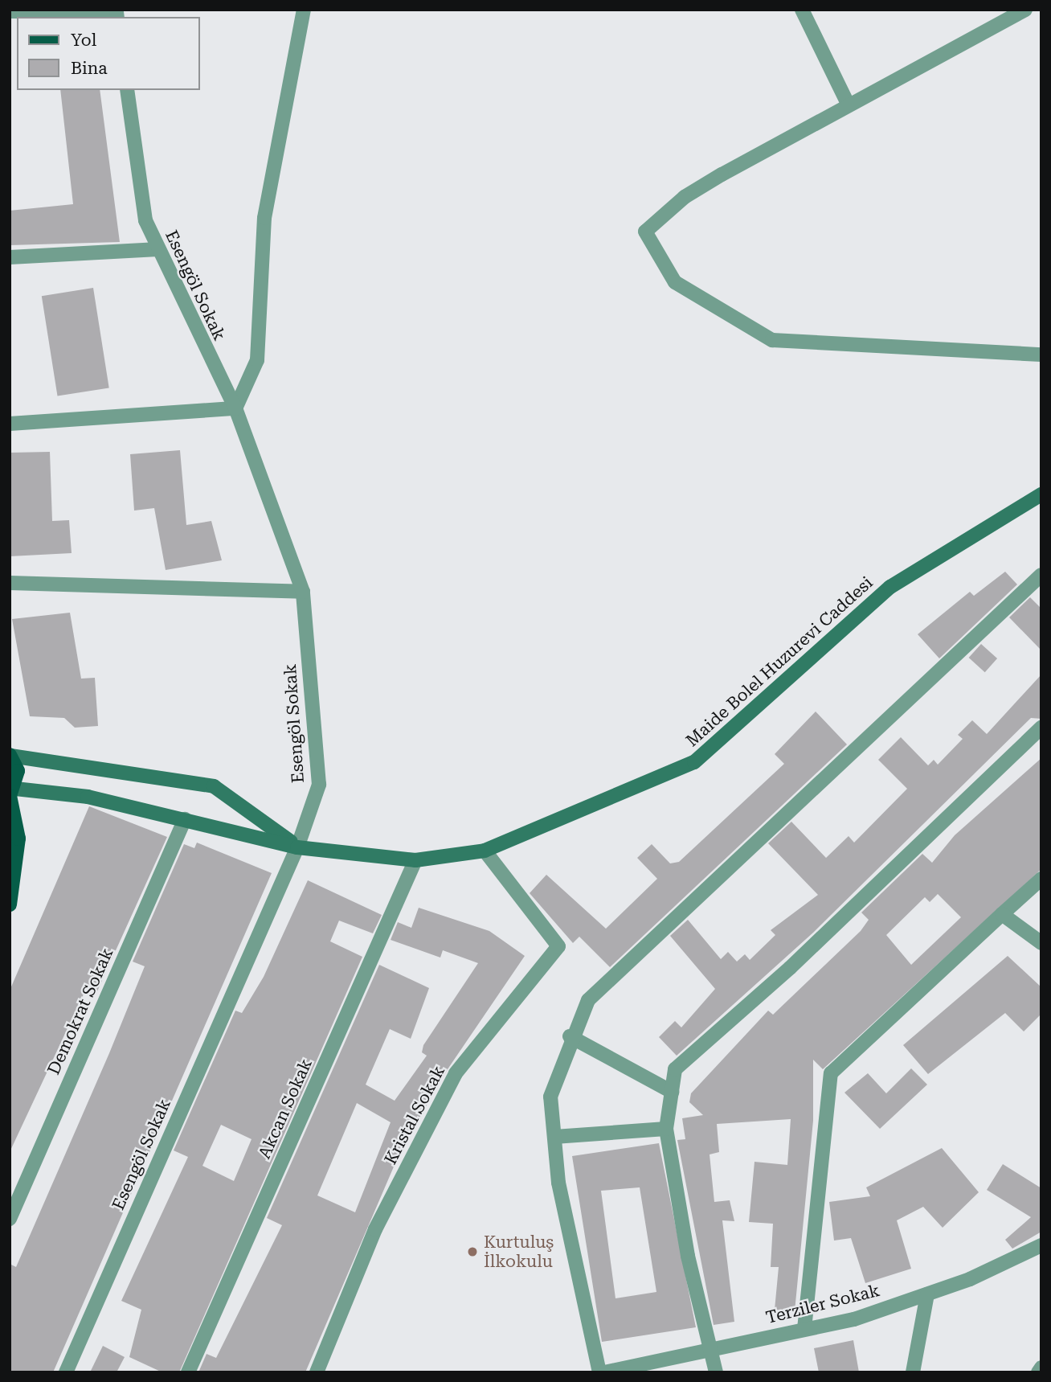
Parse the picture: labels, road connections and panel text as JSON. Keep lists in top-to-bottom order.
{
  "streets": {
    "main road": ["Maide Bolel Huzurevi Caddesi"],
    "street": [
      "Esengöl Sokak",
      "Demokrat Sokak",
      "Akcan Sokak",
      "Kristal Sokak",
      "Terziler Sokak"
    ]
  },
  "crossings": [
    ["Esengöl Sokak", "Maide Bolel Huzurevi Caddesi"],
    ["Maide Bolel Huzurevi Caddesi", "Demokrat Sokak"],
    ["Maide Bolel Huzurevi Caddesi", "Akcan Sokak"],
    ["Maide Bolel Huzurevi Caddesi", "Kristal Sokak"]
  ],
  "places": ["Kurtuluş İlkokulu"],
  "legend": ["Yol", "Bina"]
}
